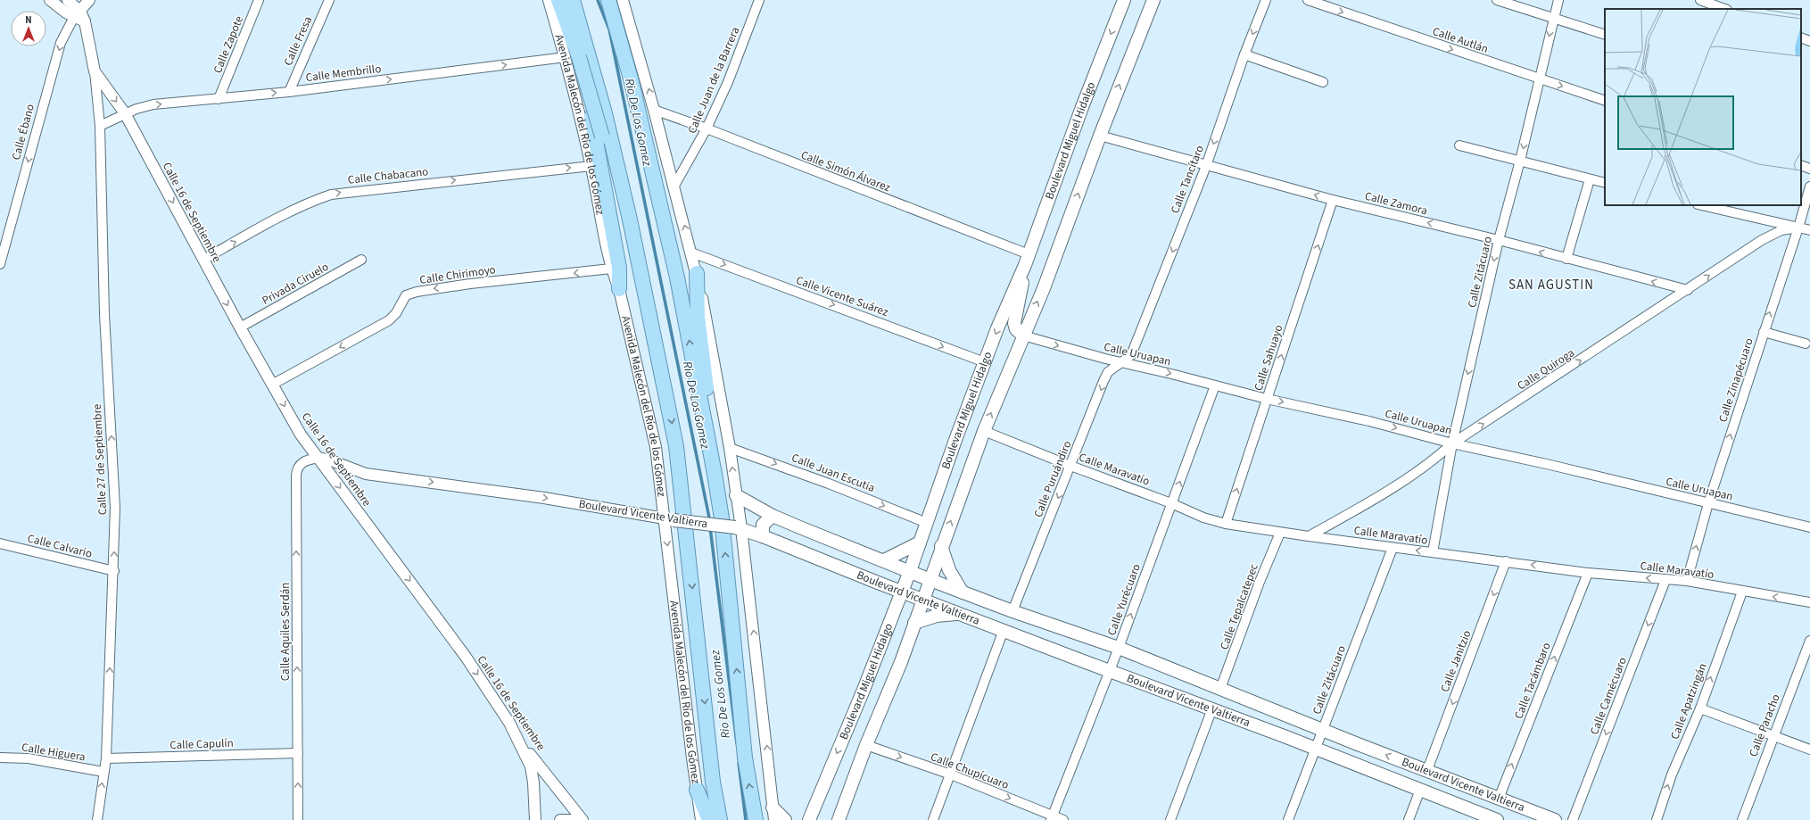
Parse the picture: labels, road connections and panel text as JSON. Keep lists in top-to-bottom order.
{
  "streets": {
    "main road": ["Avenida Malecón del Río de los Gómez", "Boulevard Miguel Hidalgo", "Boulevard Vicente Valtierra"],
    "street": [
      "Calle Autlán",
      "Calle Fresa",
      "Calle Zapote",
      "Calle Membrillo",
      "Calle Juan de la Barrera",
      "Calle Ébano",
      "Calle Simón Álvarez",
      "Calle Chabacano",
      "Calle Tancítaro",
      "Calle Zamora",
      "Calle 16 de Septiembre",
      "Calle Zitácuaro",
      "Calle Chirimoyo",
      "Privada Ciruelo",
      "Calle Vicente Suárez",
      "Calle Uruapan",
      "Calle Sahuayo",
      "Calle Quiroga",
      "Calle Zinapécuaro",
      "Calle 27 de Septiembre",
      "Calle Maravatío",
      "Calle Juan Escutia",
      "Calle Puruándiro",
      "Calle Calvario",
      "Calle Yurécuaro",
      "Calle Tepalcatepec",
      "Calle Aquiles Serdán",
      "Calle Janitzio",
      "Calle Tacámbaro",
      "Calle Camécuaro",
      "Calle Apatzingán",
      "Calle Paracho",
      "Calle Capulín",
      "Calle Higuera",
      "Calle Chupícuaro"
    ]
  },
  "crossings": [
    ["Calle Autlán", "Calle Zitácuaro"],
    ["Calle Fresa", "Calle Membrillo"],
    ["Calle Zapote", "Calle Membrillo"],
    ["Calle Membrillo", "Avenida Malecón del Río de los Gómez"],
    ["Calle Membrillo", "Calle 16 de Septiembre"],
    ["Calle Juan de la Barrera", "Calle Simón Álvarez"],
    ["Avenida Malecón del Río de los Gómez", "Calle Chabacano"],
    ["Avenida Malecón del Río de los Gómez", "Calle Chirimoyo"],
    ["Avenida Malecón del Río de los Gómez", "Boulevard Vicente Valtierra"],
    ["Calle Ébano", "Calle 16 de Septiembre"],
    ["Boulevard Miguel Hidalgo", "Calle Simón Álvarez"],
    ["Boulevard Miguel Hidalgo", "Calle Zamora"],
    ["Boulevard Miguel Hidalgo", "Calle Vicente Suárez"],
    ["Boulevard Miguel Hidalgo", "Calle Uruapan"],
    ["Boulevard Miguel Hidalgo", "Calle Maravatío"],
    ["Boulevard Miguel Hidalgo", "Calle Juan Escutia"],
    ["Boulevard Miguel Hidalgo", "Boulevard Vicente Valtierra"],
    ["Boulevard Miguel Hidalgo", "Calle Chupícuaro"],
    ["Calle Chabacano", "Calle 16 de Septiembre"],
    ["Calle Tancítaro", "Calle Zamora"],
    ["Calle Tancítaro", "Calle Uruapan"],
    ["Calle Tancítaro", "Calle Puruándiro"],
    ["Calle Zamora", "Calle Zitácuaro"],
    ["Calle Zamora", "Calle Sahuayo"],
    ["Calle Zamora", "Calle Quiroga"],
    ["Calle 16 de Septiembre", "Calle Chirimoyo"],
    ["Calle 16 de Septiembre", "Privada Ciruelo"],
    ["Calle 16 de Septiembre", "Calle 27 de Septiembre"],
    ["Calle 16 de Septiembre", "Boulevard Vicente Valtierra"],
    ["Calle 16 de Septiembre", "Calle Aquiles Serdán"],
    ["Calle Zitácuaro", "Calle Uruapan"],
    ["Calle Zitácuaro", "Calle Quiroga"],
    ["Calle Zitácuaro", "Calle Maravatío"],
    ["Calle Zitácuaro", "Boulevard Vicente Valtierra"],
    ["Calle Uruapan", "Calle Sahuayo"],
    ["Calle Uruapan", "Calle Quiroga"],
    ["Calle Uruapan", "Calle Zinapécuaro"],
    ["Calle Uruapan", "Calle Puruándiro"],
    ["Calle Uruapan", "Calle Yurécuaro"],
    ["Calle Sahuayo", "Calle Maravatío"],
    ["Calle Quiroga", "Calle Zinapécuaro"],
    ["Calle Quiroga", "Calle Maravatío"],
    ["Calle Zinapécuaro", "Calle Maravatío"],
    ["Calle 27 de Septiembre", "Calle Calvario"],
    ["Calle 27 de Septiembre", "Calle Capulín"],
    ["Calle 27 de Septiembre", "Calle Higuera"],
    ["Calle Maravatío", "Calle Puruándiro"],
    ["Calle Maravatío", "Calle Yurécuaro"],
    ["Calle Maravatío", "Calle Tepalcatepec"],
    ["Calle Maravatío", "Calle Janitzio"],
    ["Calle Maravatío", "Calle Tacámbaro"],
    ["Calle Maravatío", "Calle Camécuaro"],
    ["Calle Maravatío", "Calle Apatzingán"],
    ["Calle Puruándiro", "Boulevard Vicente Valtierra"],
    ["Boulevard Vicente Valtierra", "Calle Yurécuaro"],
    ["Boulevard Vicente Valtierra", "Calle Tepalcatepec"],
    ["Boulevard Vicente Valtierra", "Calle Aquiles Serdán"],
    ["Boulevard Vicente Valtierra", "Calle Janitzio"],
    ["Boulevard Vicente Valtierra", "Calle Tacámbaro"],
    ["Calle Yurécuaro", "Calle Chupícuaro"],
    ["Calle Aquiles Serdán", "Calle Capulín"]
  ],
  "one_way": [
    "Calle Membrillo",
    "Calle Ébano",
    "Calle Chabacano",
    "Calle Tancítaro",
    "Calle Zamora",
    "Calle 16 de Septiembre",
    "Calle Zitácuaro",
    "Calle Chirimoyo",
    "Calle Vicente Suárez",
    "Calle Uruapan",
    "Calle Sahuayo",
    "Calle Quiroga",
    "Calle Zinapécuaro",
    "Calle 27 de Septiembre",
    "Calle Juan Escutia",
    "Calle Puruándiro",
    "Calle Yurécuaro",
    "Calle Aquiles Serdán",
    "Calle Janitzio",
    "Calle Tacámbaro",
    "Calle Camécuaro",
    "Calle Apatzingán",
    "Calle Chupícuaro"
  ],
  "districts": ["SAN AGUSTIN"],
  "water": ["Rio De Los Gomez"],
  "north": "top"
}
